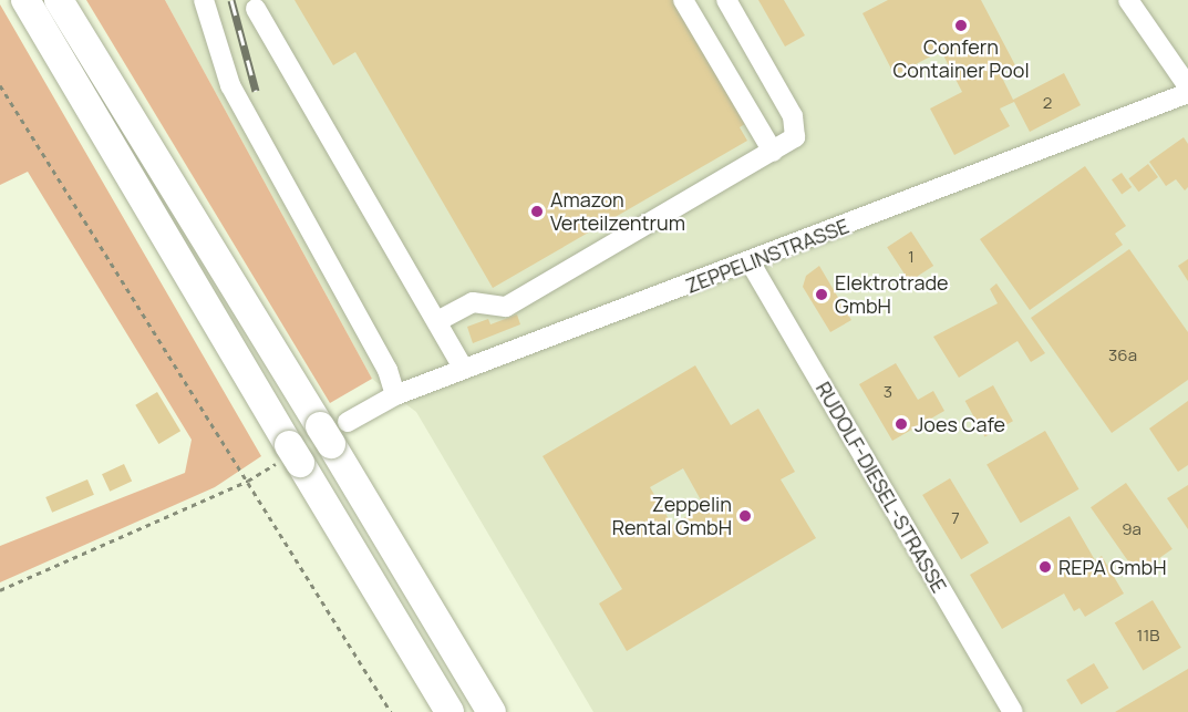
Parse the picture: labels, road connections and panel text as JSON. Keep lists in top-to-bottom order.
{
  "streets": {
    "street": ["ZEPPELINSTRASSE", "RUDOLF-DIESEL-STRASSE"]
  },
  "crossings": [
    ["ZEPPELINSTRASSE", "RUDOLF-DIESEL-STRASSE"]
  ],
  "places": [
    "Confern Container Pool",
    "Amazon Verteilzentrum",
    "Elektrotrade GmbH",
    "Joes Cafe",
    "Zeppelin Rental GmbH",
    "REPA GmbH"
  ],
  "house_numbers": [
    "2",
    "1",
    "36a",
    "3",
    "7",
    "9a",
    "11B"
  ]
}
